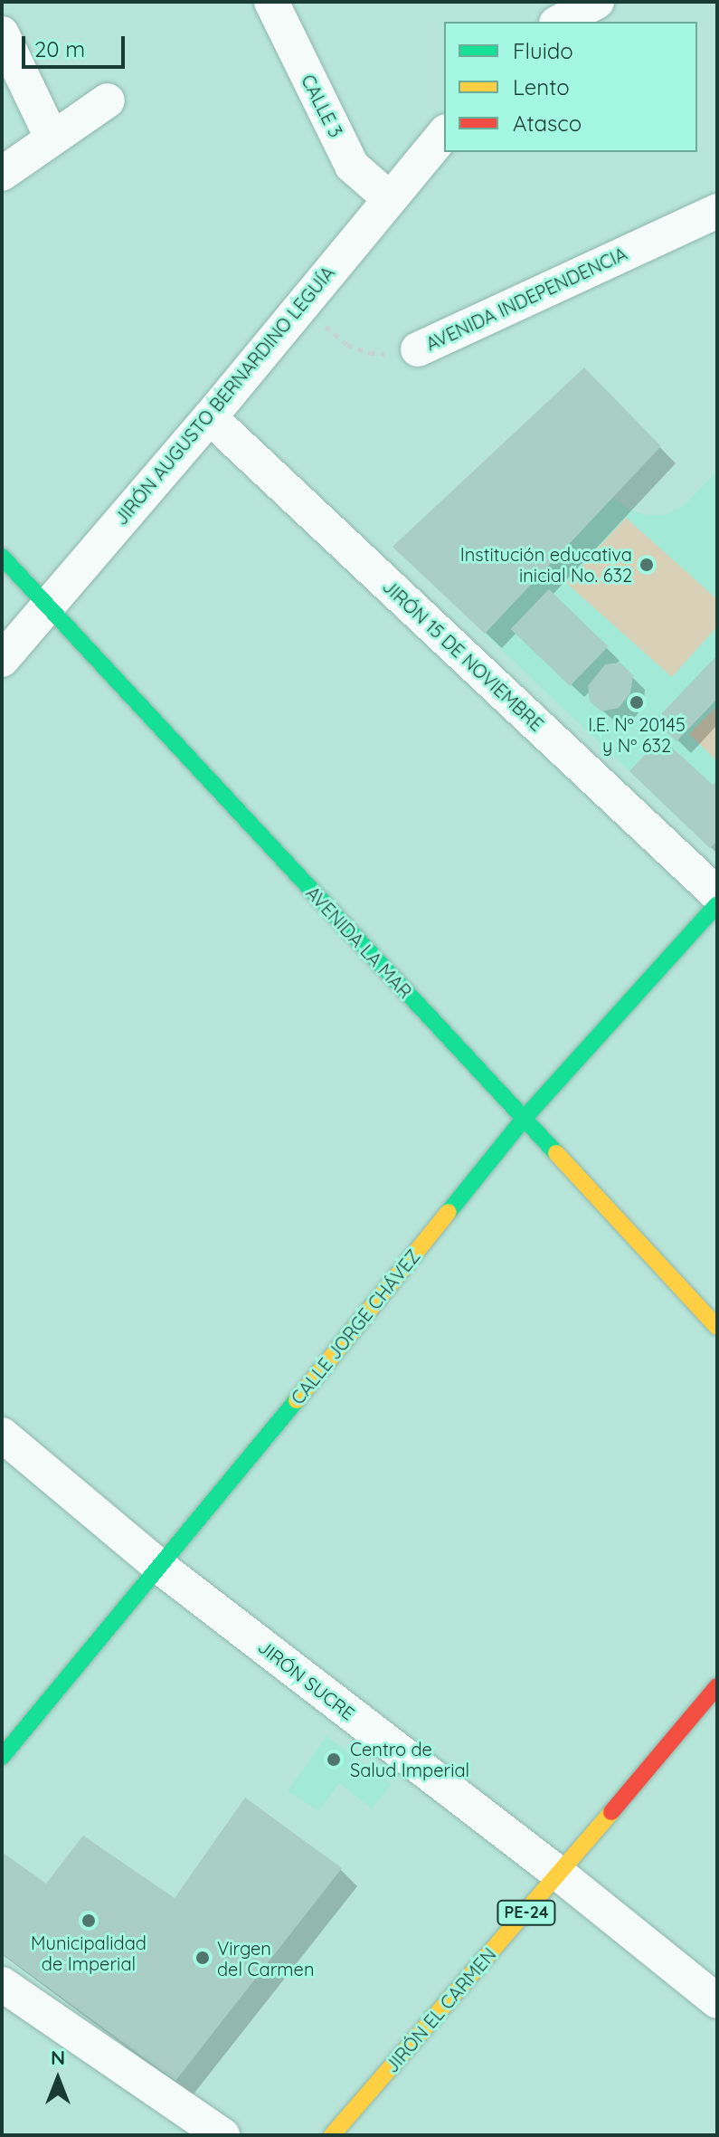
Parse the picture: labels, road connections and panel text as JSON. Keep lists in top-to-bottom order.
{
  "streets": {
    "main road": [
      "AVENIDA LA MAR",
      "CALLE JORGE CHÁVEZ",
      "PE-24",
      "JIRÓN EL CARMEN"
    ],
    "street": [
      "CALLE 3",
      "AVENIDA INDEPENDENCIA",
      "JIRÓN AUGUSTO BERNARDINO LEGUÍA",
      "JIRÓN 15 DE NOVIEMBRE",
      "JIRÓN SUCRE"
    ]
  },
  "crossings": [
    ["CALLE 3", "JIRÓN AUGUSTO BERNARDINO LEGUÍA"],
    ["AVENIDA INDEPENDENCIA", "JIRÓN AUGUSTO BERNARDINO LEGUÍA"],
    ["JIRÓN AUGUSTO BERNARDINO LEGUÍA", "JIRÓN 15 DE NOVIEMBRE"],
    ["JIRÓN AUGUSTO BERNARDINO LEGUÍA", "AVENIDA LA MAR"],
    ["AVENIDA LA MAR", "CALLE JORGE CHÁVEZ"],
    ["CALLE JORGE CHÁVEZ", "JIRÓN SUCRE"],
    ["JIRÓN SUCRE", "JIRÓN EL CARMEN"]
  ],
  "places": [
    "Institución educativa inicial No. 632",
    "I.E. Nº 20145 y Nº 632",
    "Centro de Salud Imperial",
    "Municipalidad de Imperial",
    "Virgen del Carmen"
  ],
  "legend": ["Fluido", "Lento", "Atasco"],
  "scale_bar": "20 m",
  "north": "top"
}
